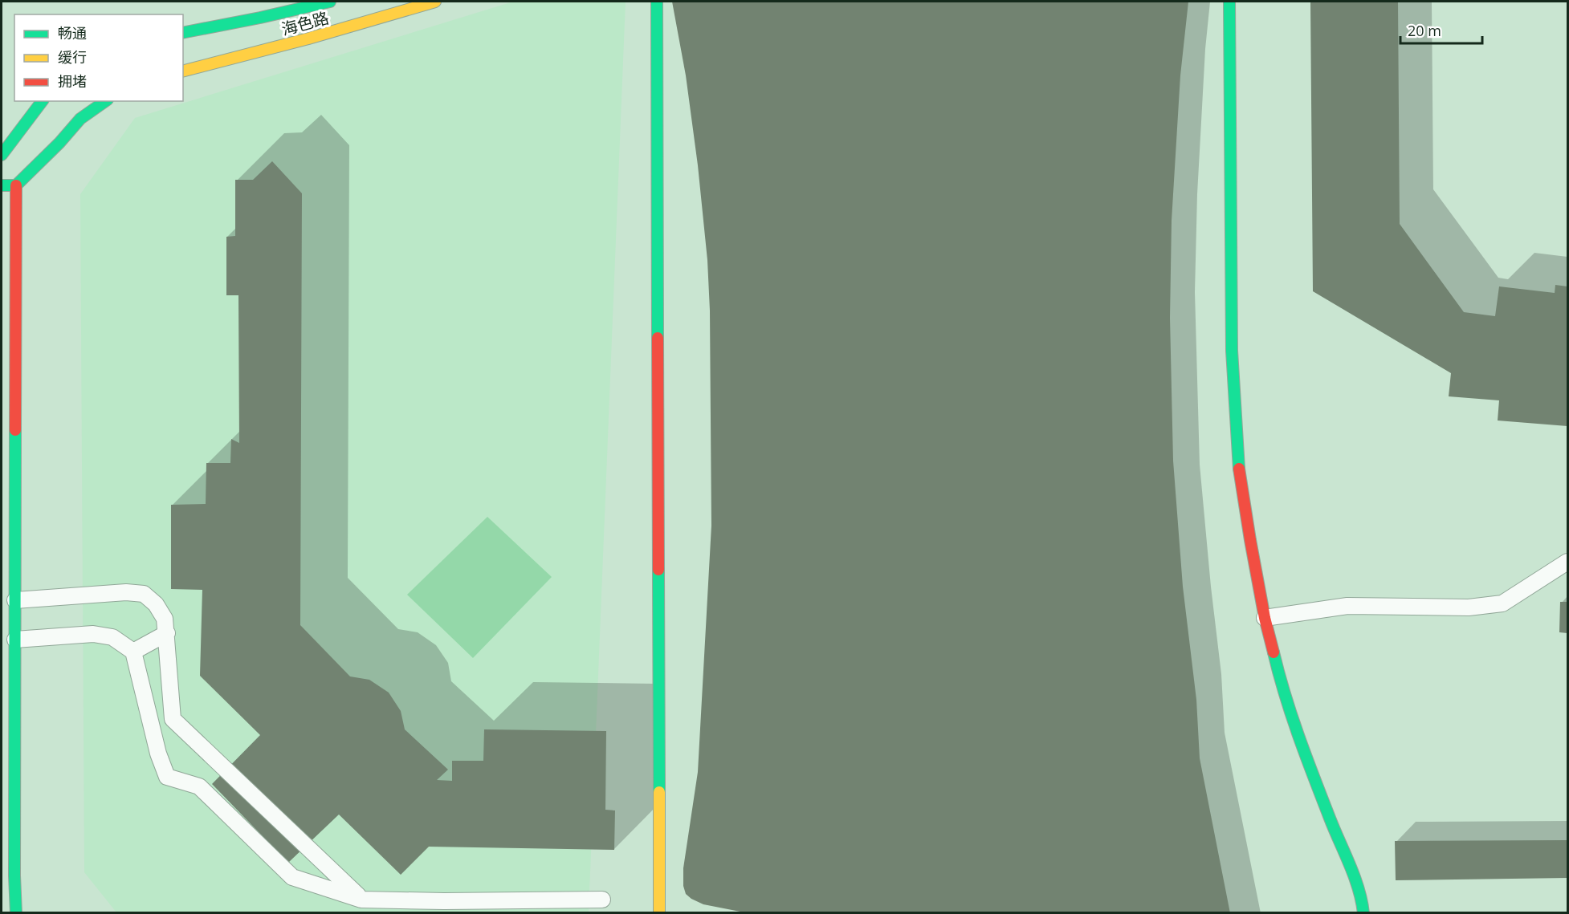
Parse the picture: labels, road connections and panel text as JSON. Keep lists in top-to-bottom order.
{
  "streets": {
    "street": ["海色路"]
  },
  "legend": ["畅通", "缓行", "拥堵"],
  "scale_bar": "20 m"
}
